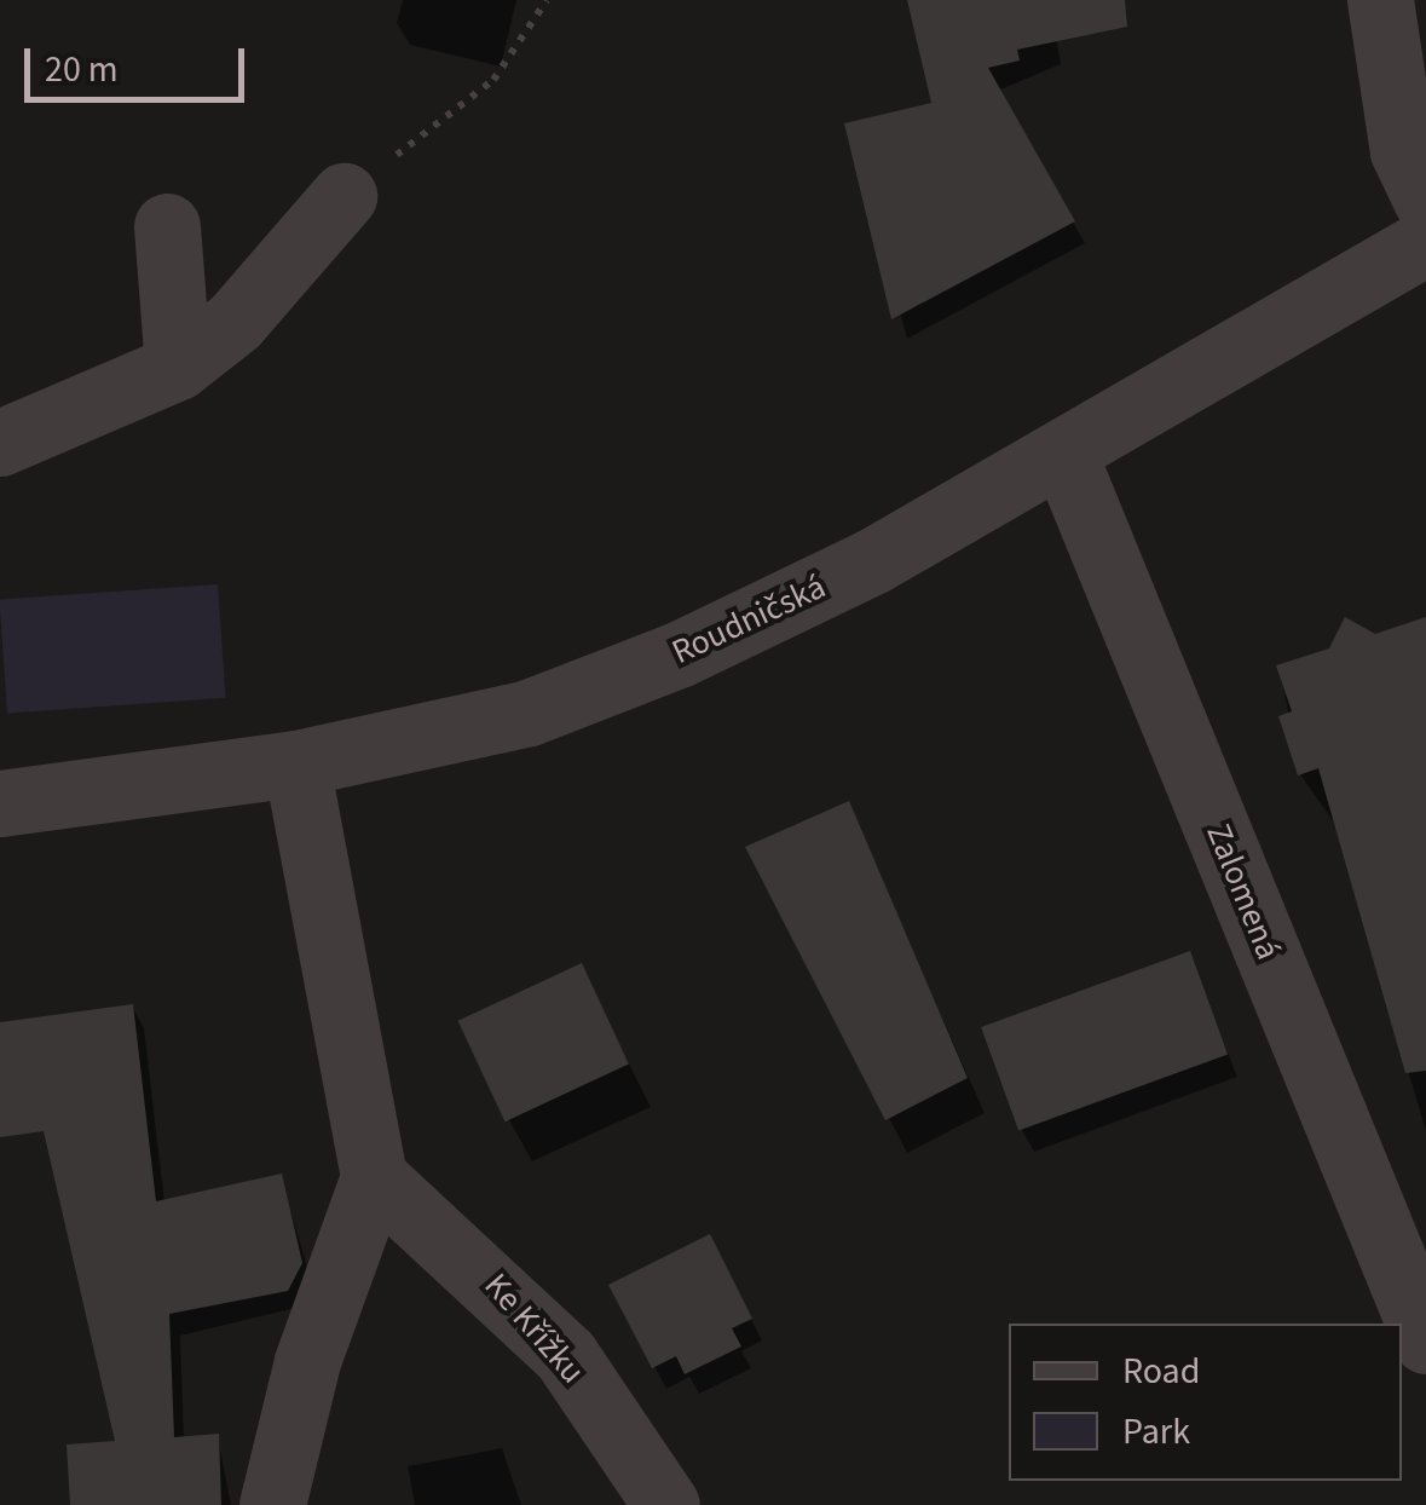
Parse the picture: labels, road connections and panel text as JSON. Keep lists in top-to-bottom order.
{
  "streets": {
    "street": ["Roudničská", "Zalomená", "Ke Křížku"]
  },
  "crossings": [
    ["Roudničská", "Zalomená"]
  ],
  "legend": ["Road", "Park"],
  "scale_bar": "20 m"
}
